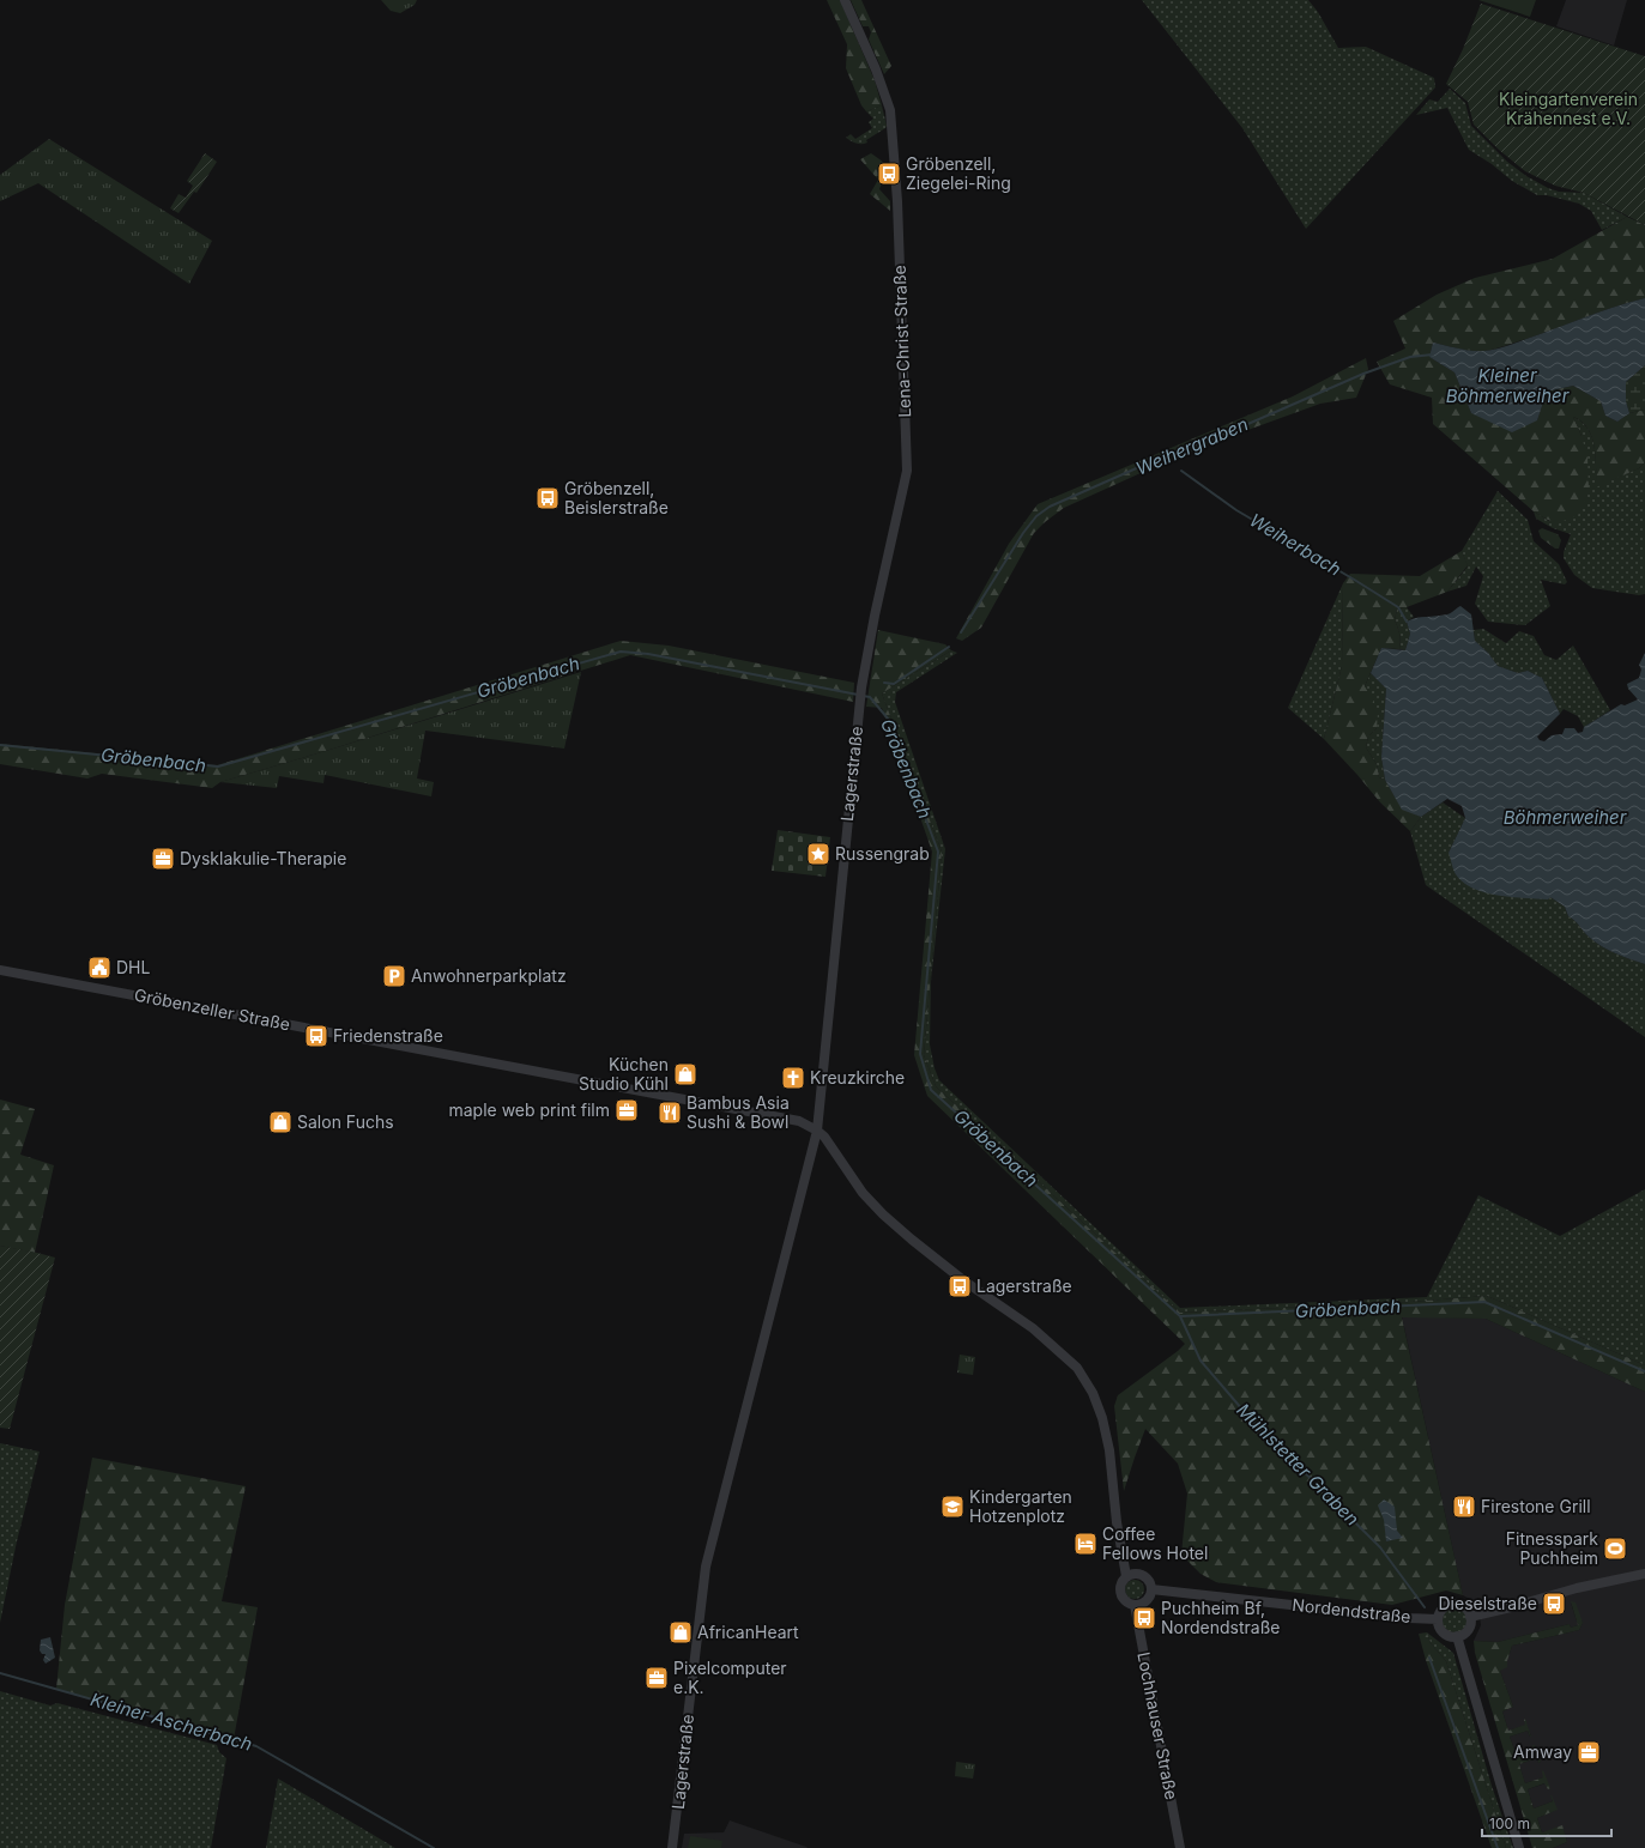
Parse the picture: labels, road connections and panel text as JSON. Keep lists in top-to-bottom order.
{
  "streets": {
    "street": [
      "Lena-Christ-Straße",
      "Lagerstraße",
      "Gröbenzeller Straße",
      "Nordendstraße",
      "Lochhauser Straße"
    ]
  },
  "crossings": [
    ["Lena-Christ-Straße", "Lagerstraße"],
    ["Lagerstraße", "Gröbenzeller Straße"],
    ["Lagerstraße", "Lochhauser Straße"],
    ["Gröbenzeller Straße", "Lochhauser Straße"],
    ["Nordendstraße", "Lochhauser Straße"]
  ],
  "water": [
    "Kleiner Böhmerweiher",
    "Weihergraben",
    "Weiherbach",
    "Gröbenbach",
    "Böhmerweiher",
    "Mühlstetter Graben",
    "Kleiner Ascherbach"
  ],
  "parks": ["Kleingartenverein Krähennest e.V."],
  "places": {
    "bus stop": [
      "Gröbenzell, Ziegelei-Ring",
      "Gröbenzell, Beislerstraße",
      "Friedenstraße",
      "Lagerstraße",
      "Dieselstraße",
      "Puchheim Bf, Nordendstraße"
    ],
    "place": ["Russengrab"],
    "office": [
      "Dysklakulie-Therapie",
      "maple web print film",
      "Pixelcomputer e.K.",
      "Amway"
    ],
    "public building": ["DHL"],
    "parking": ["Anwohnerparkplatz"],
    "shop": ["Küchen Studio Kühl", "Salon Fuchs", "AfricanHeart"],
    "church": ["Kreuzkirche"],
    "restaurant": ["Bambus Asia Sushi & Bowl", "Firestone Grill"],
    "school or university": ["Kindergarten Hotzenplotz"],
    "hotel": ["Coffee Fellows Hotel"],
    "sports": ["Fitnesspark Puchheim"]
  },
  "scale_bar": "100 m"
}
